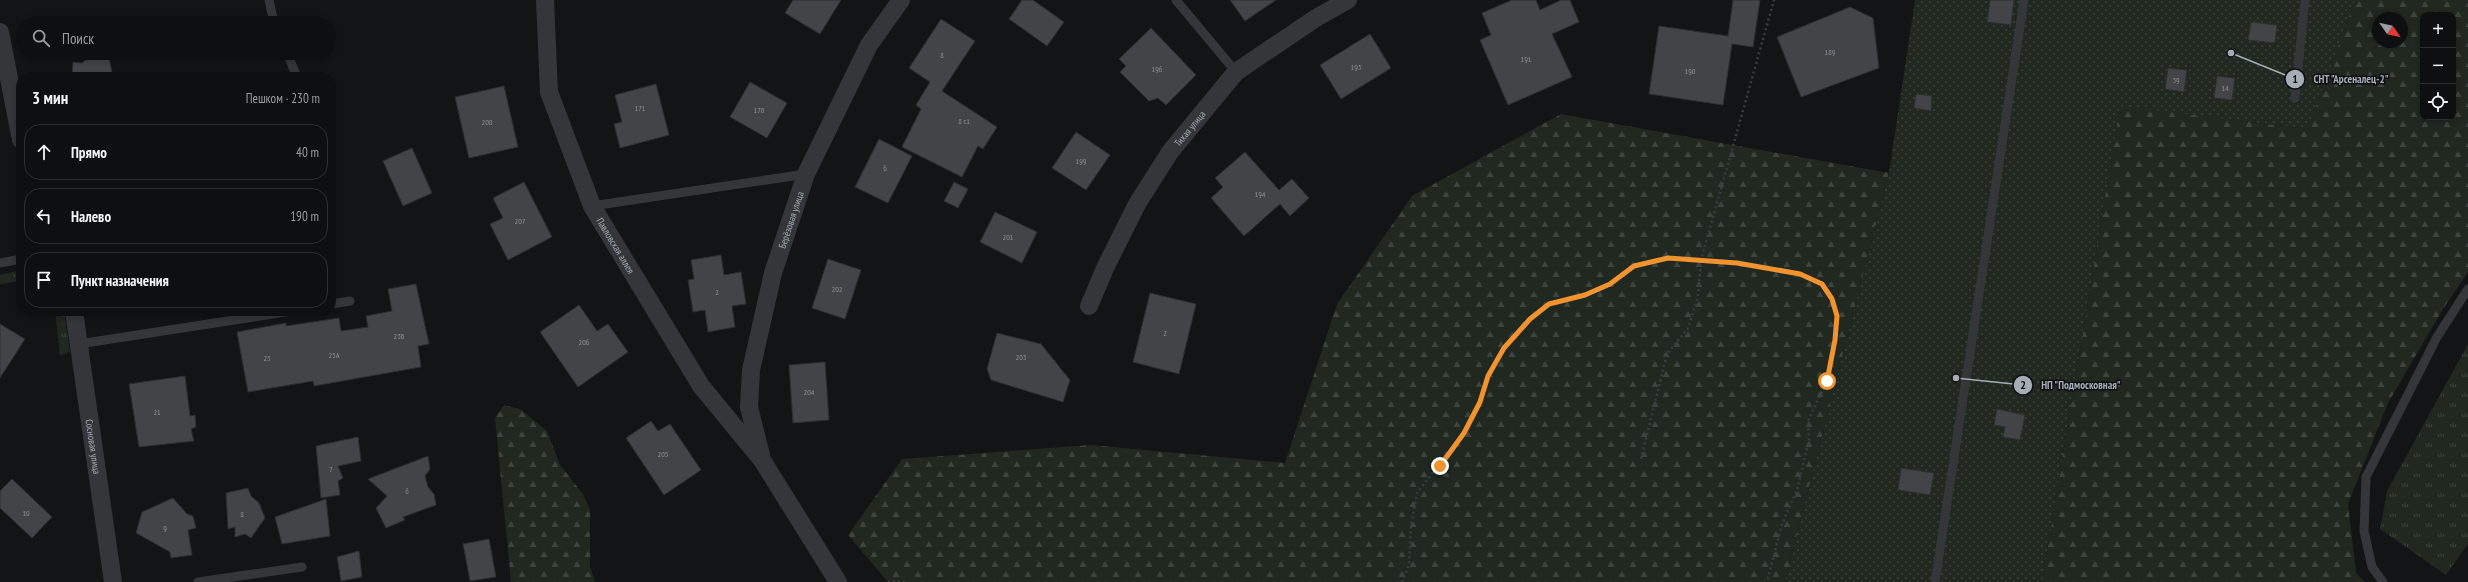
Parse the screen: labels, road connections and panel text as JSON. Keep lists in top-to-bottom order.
{
  "streets": {
    "street": [
      "Тихая улица",
      "Берёзовая улица",
      "Павловская аллея",
      "Сосновая улица"
    ]
  },
  "crossings": [
    ["Берёзовая улица", "Павловская аллея"]
  ],
  "places": ["СНТ \"Арсеналец-2\"", "НП \"Подмосковная\""],
  "house_numbers": [
    "189",
    "8",
    "191",
    "193",
    "196",
    "190",
    "39",
    "14",
    "171",
    "170",
    "8 с1",
    "208",
    "199",
    "6",
    "194",
    "207",
    "201",
    "202",
    "2",
    "2",
    "23Б",
    "206",
    "23А",
    "203",
    "23",
    "204",
    "21",
    "205",
    "7",
    "6",
    "10",
    "8",
    "9"
  ],
  "north": "bottom right",
  "page": {
    "map_buttons": ["+", "−"],
    "search": "Поиск",
    "heading": ["3 мин", "Пешком · 230 m"],
    "list": [
      ["Прямо", "40 m"],
      ["Налево", "190 m"],
      "Пункт назначения"
    ]
  }
}
